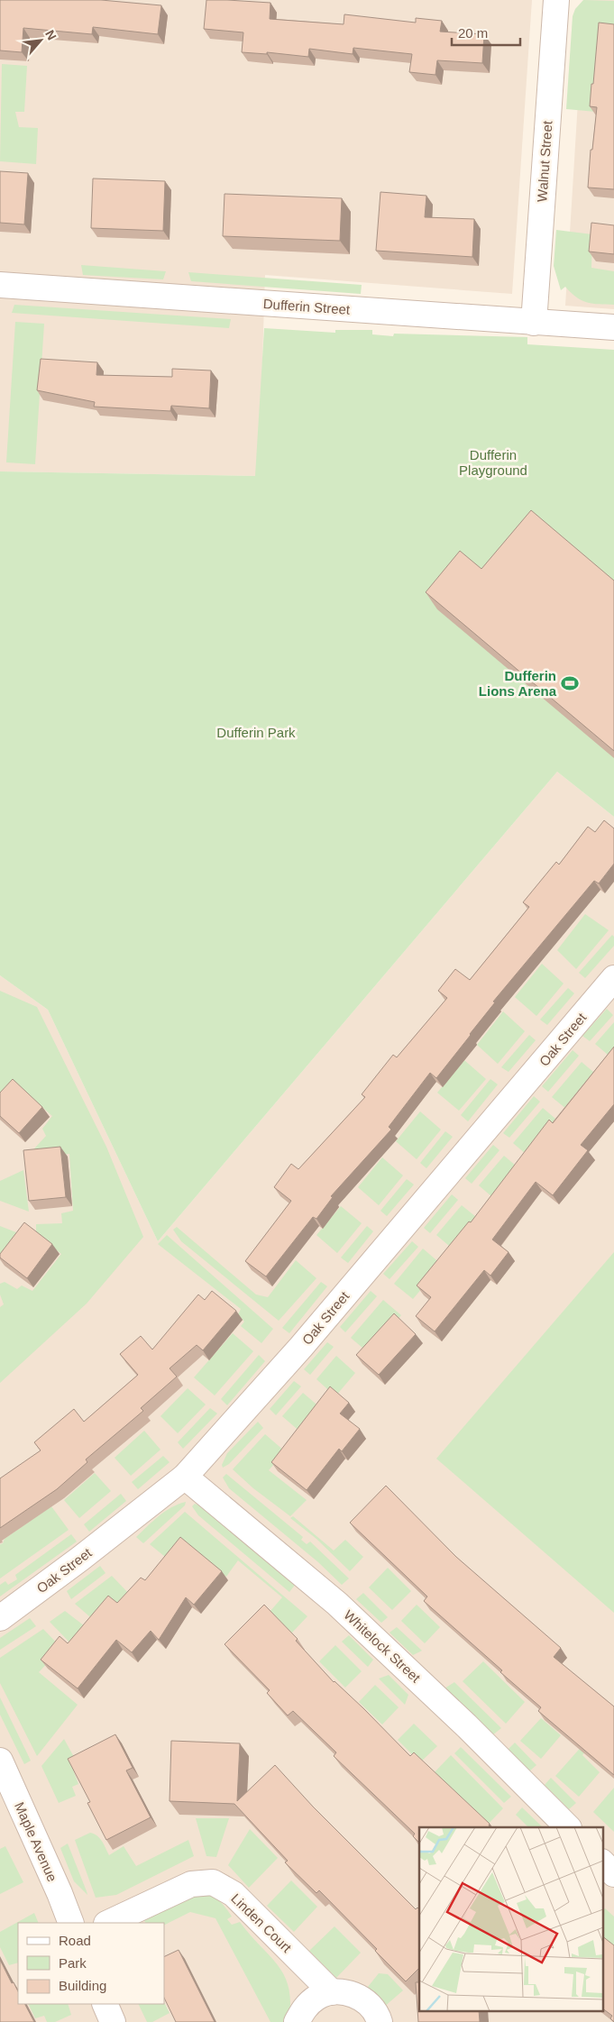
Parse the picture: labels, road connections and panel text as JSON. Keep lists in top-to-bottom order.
{
  "streets": {
    "street": [
      "Walnut Street",
      "Dufferin Street",
      "Oak Street",
      "Whitelock Street",
      "Maple Avenue",
      "Linden Court"
    ]
  },
  "crossings": [
    ["Walnut Street", "Dufferin Street"],
    ["Oak Street", "Whitelock Street"]
  ],
  "parks": ["Dufferin Playground", "Dufferin Park"],
  "places": {
    "sports": ["Dufferin Lions Arena"]
  },
  "legend": ["Road", "Park", "Building"],
  "scale_bar": "20 m",
  "north": "top right"
}
